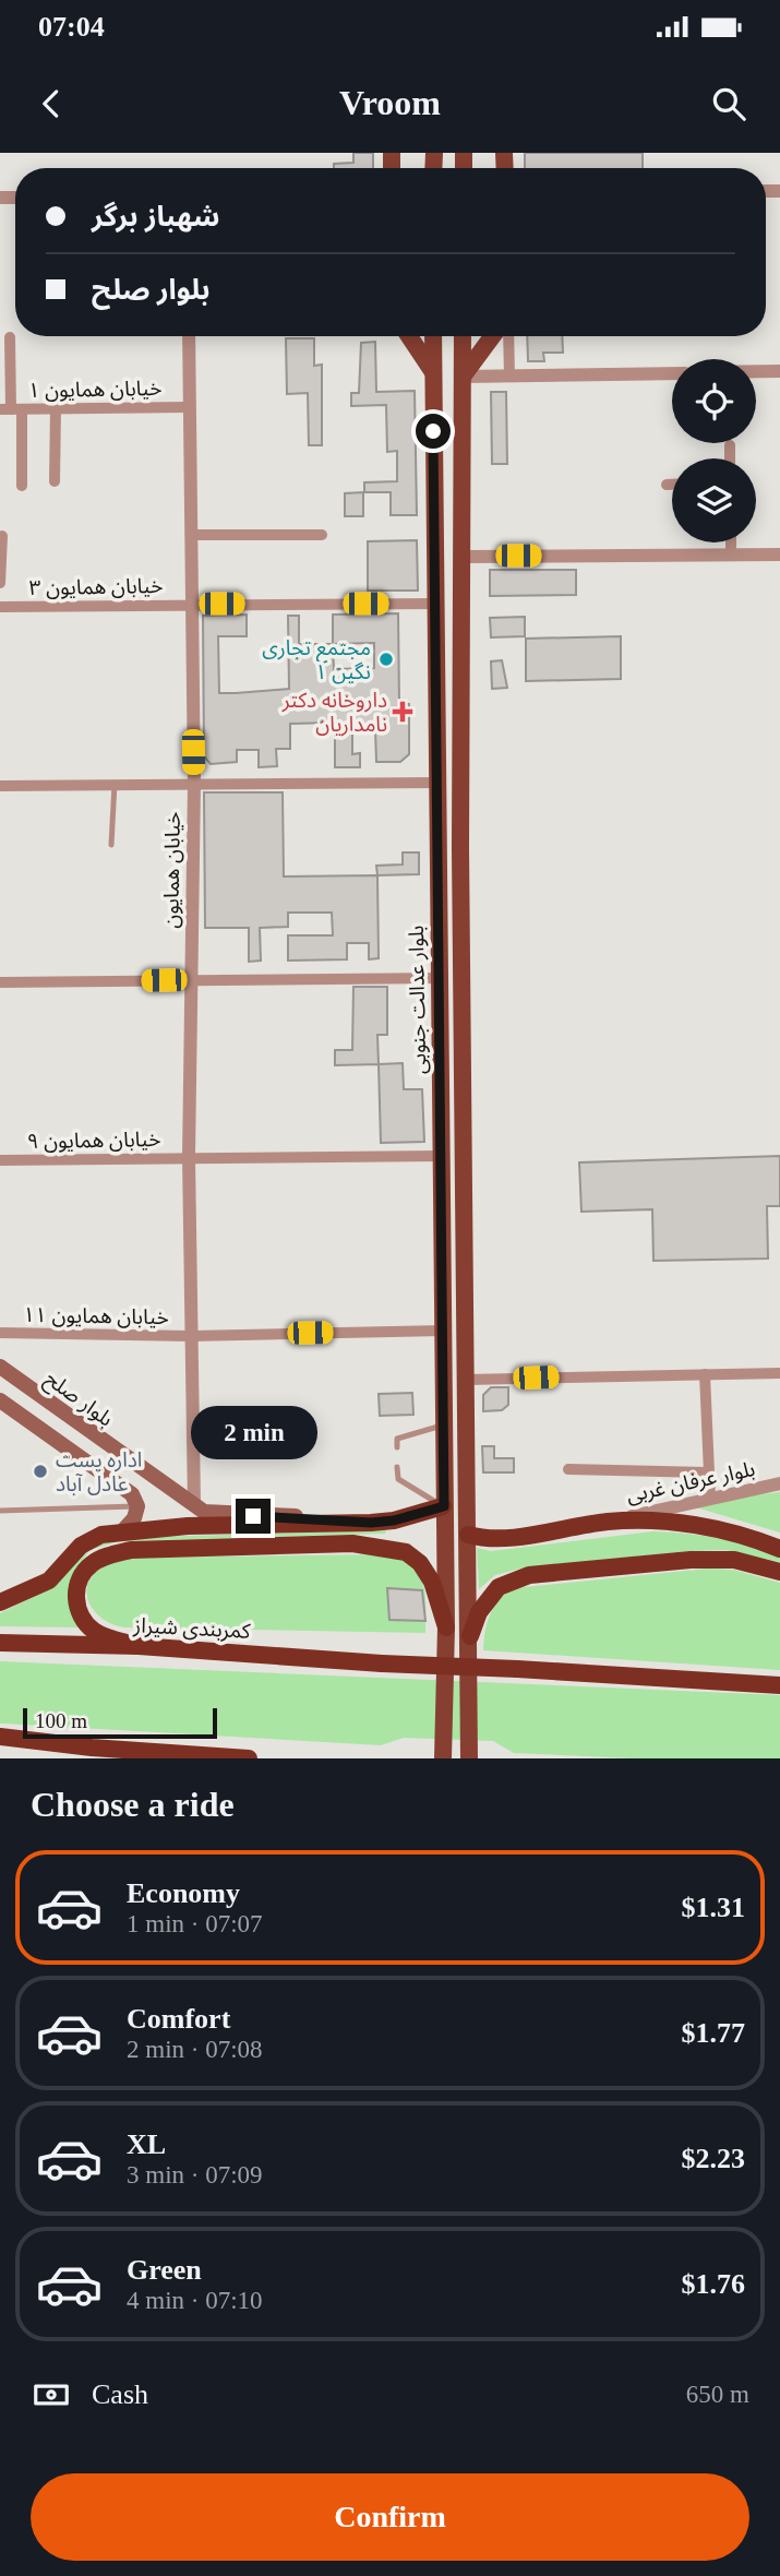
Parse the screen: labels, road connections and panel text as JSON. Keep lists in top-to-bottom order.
{
  "streets": {
    "highway": ["کمربندی شیراز"],
    "main road": ["بلوار عدالت جنوبی", "بلوار صلح"],
    "street": [
      "خیابان همایون ۱",
      "خیابان همایون ۳",
      "خیابان همایون",
      "خیابان همایون ۹",
      "خیابان همایون ۱۱",
      "بلوار عرفان غربی"
    ]
  },
  "crossings": [
    ["خیابان همایون ۱", "خیابان همایون"],
    ["خیابان همایون ۳", "خیابان همایون"],
    ["خیابان همایون ۳", "بلوار عدالت جنوبی"],
    ["خیابان همایون", "خیابان همایون ۹"],
    ["خیابان همایون", "خیابان همایون ۱۱"],
    ["خیابان همایون", "بلوار صلح"],
    ["بلوار عدالت جنوبی", "خیابان همایون ۹"],
    ["بلوار عدالت جنوبی", "خیابان همایون ۱۱"]
  ],
  "places": {
    "other": ["مجتمع تجاری نگین ۱", "اداره پست عادل آباد"],
    "health": ["داروخانه دکتر نامداریان"]
  },
  "scale_bar": "100 m",
  "page": {
    "status": "07:04",
    "header": "Vroom",
    "banner": ["شهباز برگر", "بلوار صلح"],
    "bubble": "2 min",
    "scale": "100 m",
    "heading": "Choose a ride",
    "list": [
      {
        "name": "Economy",
        "note": "1 min · 07:07",
        "value": "$1.31"
      },
      {
        "name": "Comfort",
        "note": "2 min · 07:08",
        "value": "$1.77"
      },
      {
        "name": "XL",
        "note": "3 min · 07:09",
        "value": "$2.23"
      },
      {
        "name": "Green",
        "note": "4 min · 07:10",
        "value": "$1.76"
      }
    ],
    "pay": ["Cash", "650 m"],
    "buttons": "Confirm"
  }
}
